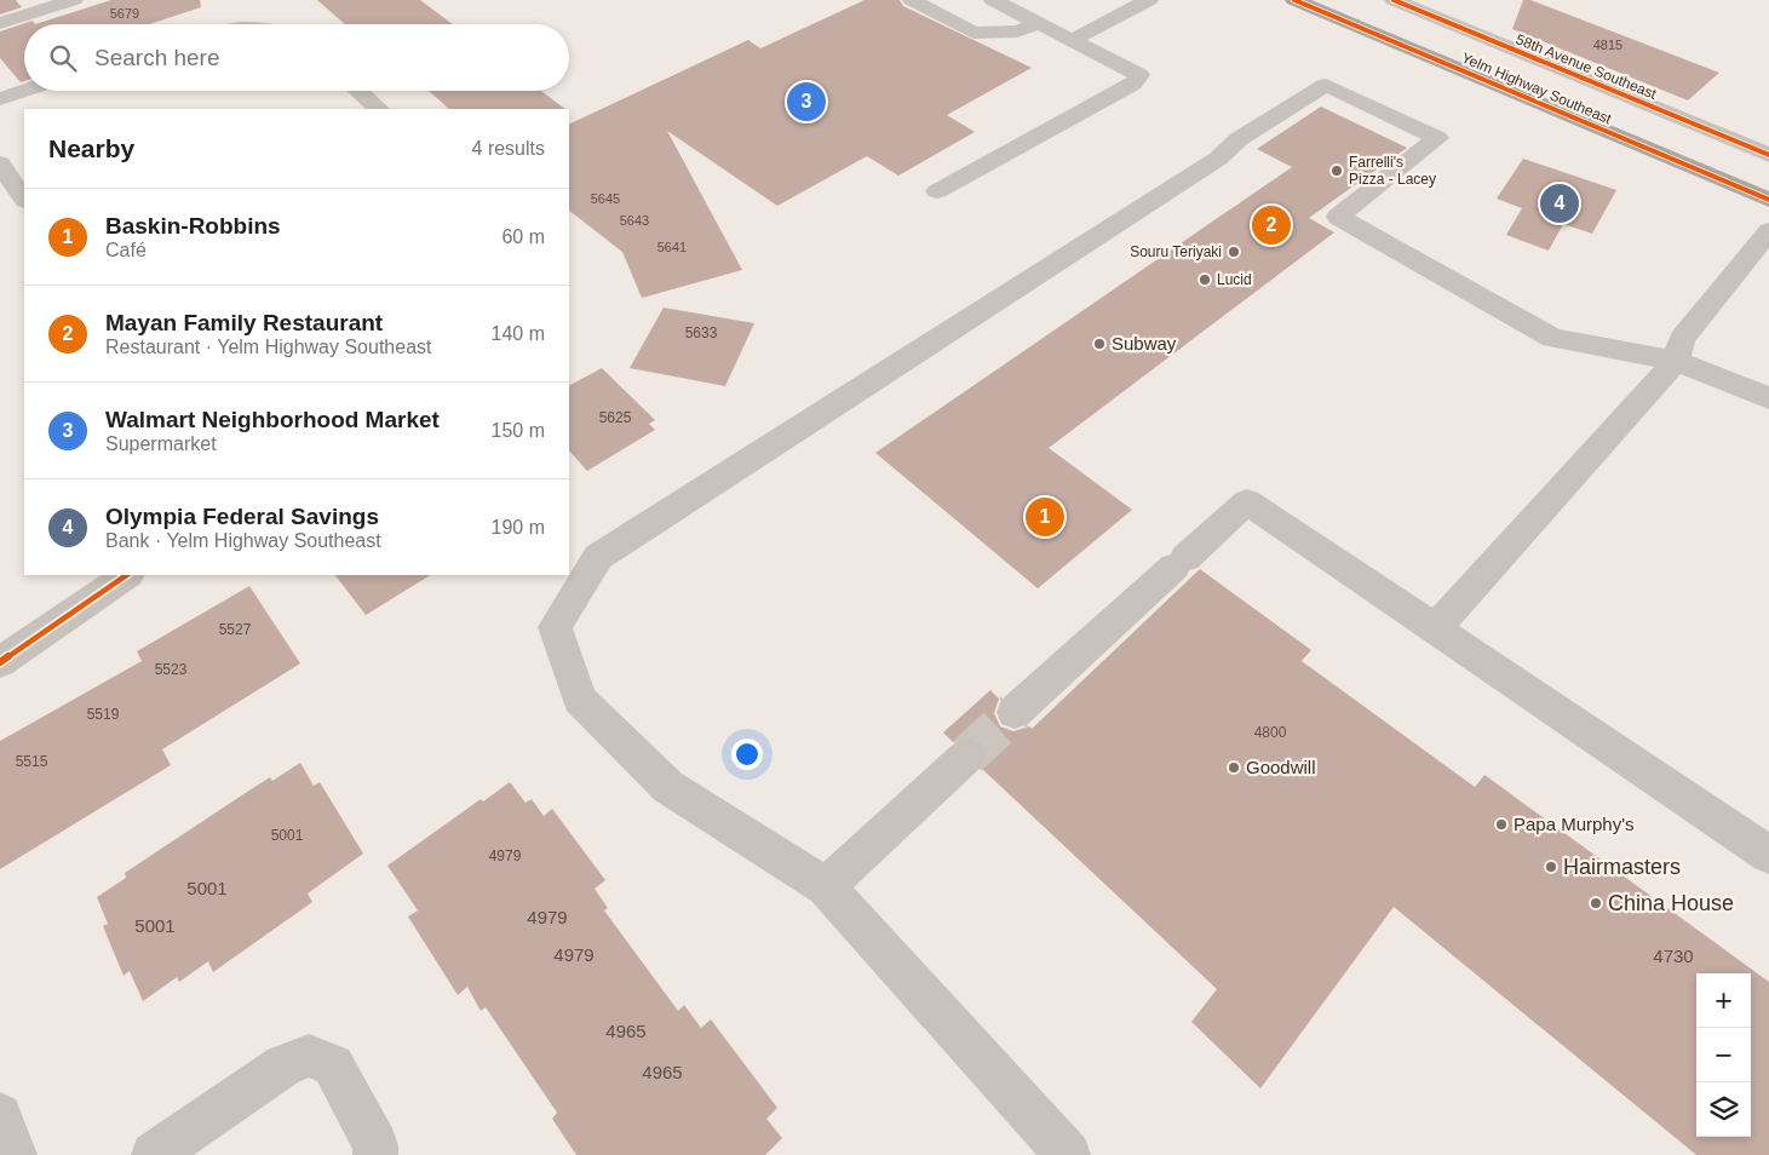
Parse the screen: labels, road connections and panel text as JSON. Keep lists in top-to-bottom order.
{
  "streets": {
    "main road": ["Yelm Highway Southeast"],
    "street": ["58th Avenue Southeast"]
  },
  "places": [
    "Farrelli's Pizza - Lacey",
    "Souru Teriyaki",
    "Lucid",
    "Subway",
    "Goodwill",
    "Papa Murphy's",
    "Hairmasters",
    "China House"
  ],
  "house_numbers": [
    "5679",
    "4815",
    "5645",
    "5643",
    "5641",
    "5633",
    "5625",
    "5527",
    "5523",
    "5519",
    "4800",
    "5515",
    "5001",
    "4979",
    "5001",
    "4979",
    "5001",
    "4979",
    "4730",
    "4965",
    "4965"
  ],
  "page": {
    "search": "Search here",
    "pins": [
      "3",
      "4",
      "2",
      "1"
    ],
    "heading": ["Nearby", "4 results"],
    "list": [
      {
        "mark": "1",
        "name": "Baskin-Robbins",
        "note": "Café",
        "value": "60 m"
      },
      {
        "mark": "2",
        "name": "Mayan Family Restaurant",
        "note": "Restaurant · Yelm Highway Southeast",
        "value": "140 m"
      },
      {
        "mark": "3",
        "name": "Walmart Neighborhood Market",
        "note": "Supermarket",
        "value": "150 m"
      },
      {
        "mark": "4",
        "name": "Olympia Federal Savings",
        "note": "Bank · Yelm Highway Southeast",
        "value": "190 m"
      }
    ],
    "map_buttons": ["+", "−"]
  }
}
